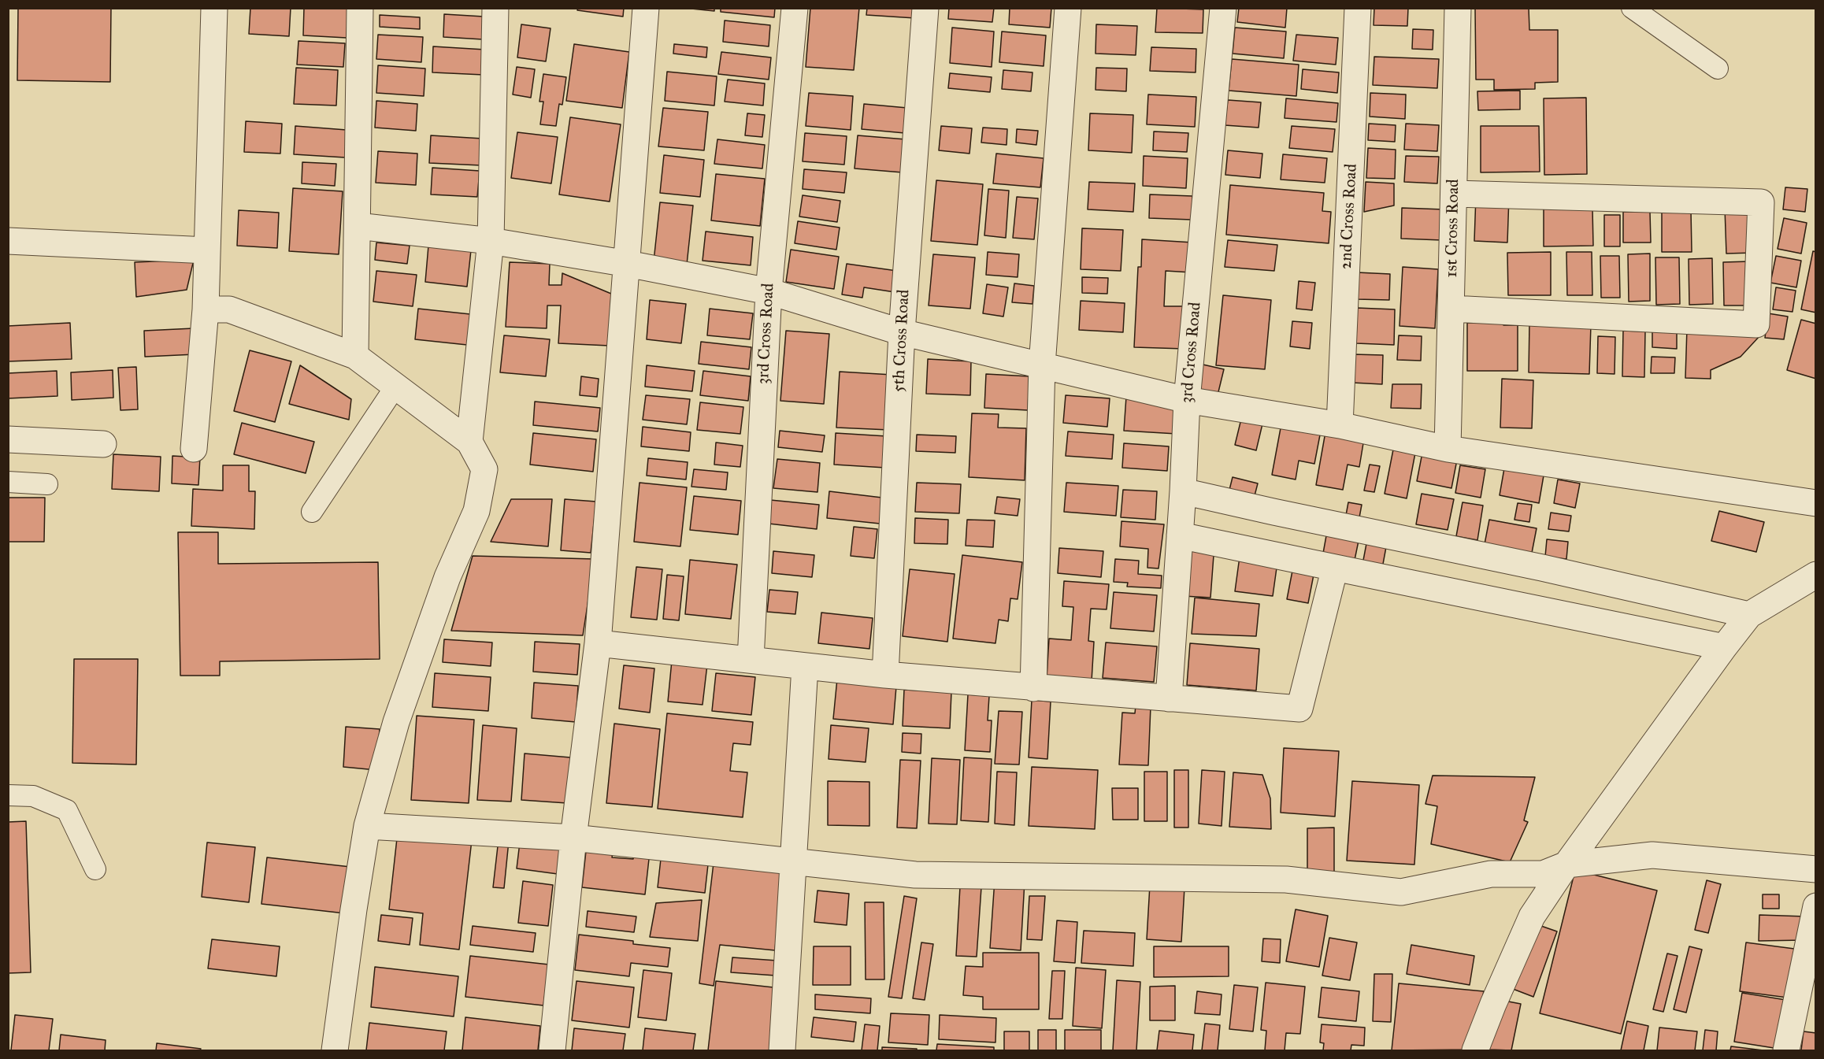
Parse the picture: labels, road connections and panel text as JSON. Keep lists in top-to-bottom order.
{
  "streets": {
    "street": [
      "2nd Cross Road",
      "1st Cross Road",
      "3rd Cross Road",
      "5th Cross Road"
    ]
  }
}
